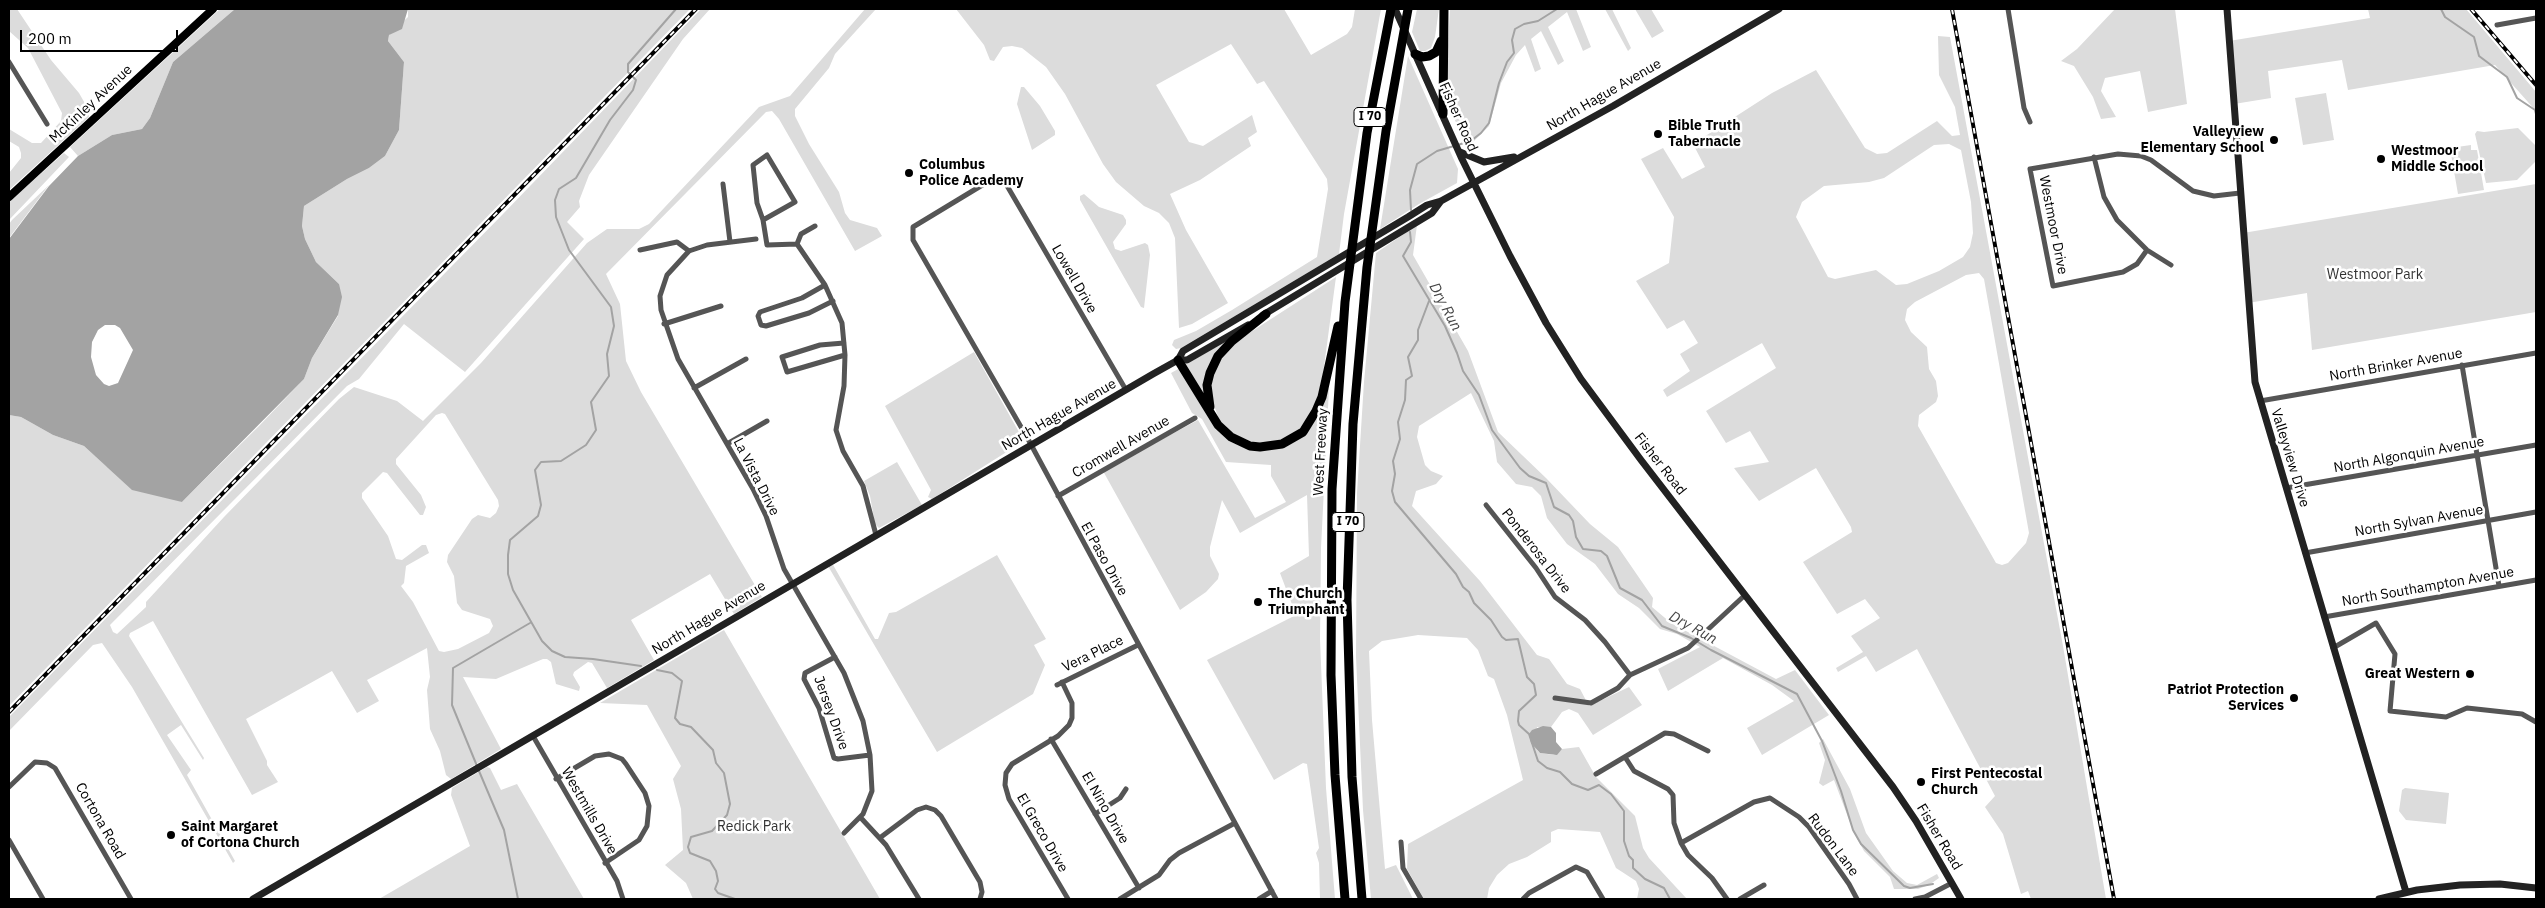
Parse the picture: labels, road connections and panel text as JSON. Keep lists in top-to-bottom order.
{
  "streets": {
    "highway": ["I 70", "West Freeway"],
    "main road": [
      "North Hague Avenue",
      "McKinley Avenue",
      "Fisher Road",
      "Valleyview Drive"
    ],
    "street": [
      "Westmoor Drive",
      "Lowell Drive",
      "North Brinker Avenue",
      "Cromwell Avenue",
      "North Algonquin Avenue",
      "La Vista Drive",
      "North Sylvan Avenue",
      "Ponderosa Drive",
      "El Paso Drive",
      "North Southampton Avenue",
      "Vera Place",
      "Jersey Drive",
      "El Nino Drive",
      "Westmills Drive",
      "Cortona Road",
      "El Greco Drive",
      "Rudon Lane"
    ]
  },
  "crossings": [
    ["North Hague Avenue", "Fisher Road"],
    ["North Hague Avenue", "Lowell Drive"],
    ["North Hague Avenue", "La Vista Drive"],
    ["North Hague Avenue", "El Paso Drive"],
    ["North Hague Avenue", "Westmills Drive"],
    ["Lowell Drive", "El Paso Drive"],
    ["North Brinker Avenue", "Valleyview Drive"],
    ["Cromwell Avenue", "El Paso Drive"],
    ["North Algonquin Avenue", "Valleyview Drive"],
    ["Valleyview Drive", "North Sylvan Avenue"],
    ["Valleyview Drive", "North Southampton Avenue"],
    ["La Vista Drive", "Jersey Drive"],
    ["El Paso Drive", "Vera Place"],
    ["Vera Place", "El Nino Drive"],
    ["Vera Place", "El Greco Drive"],
    ["El Nino Drive", "El Greco Drive"]
  ],
  "water": ["Dry Run"],
  "parks": ["Westmoor Park", "Redick Park"],
  "places": [
    "Bible Truth Tabernacle",
    "Valleyview Elementary School",
    "Westmoor Middle School",
    "Columbus Police Academy",
    "The Church Triumphant",
    "Great Western",
    "Patriot Protection Services",
    "First Pentecostal Church",
    "Saint Margaret of Cortona Church"
  ],
  "scale_bar": "200 m"
}
